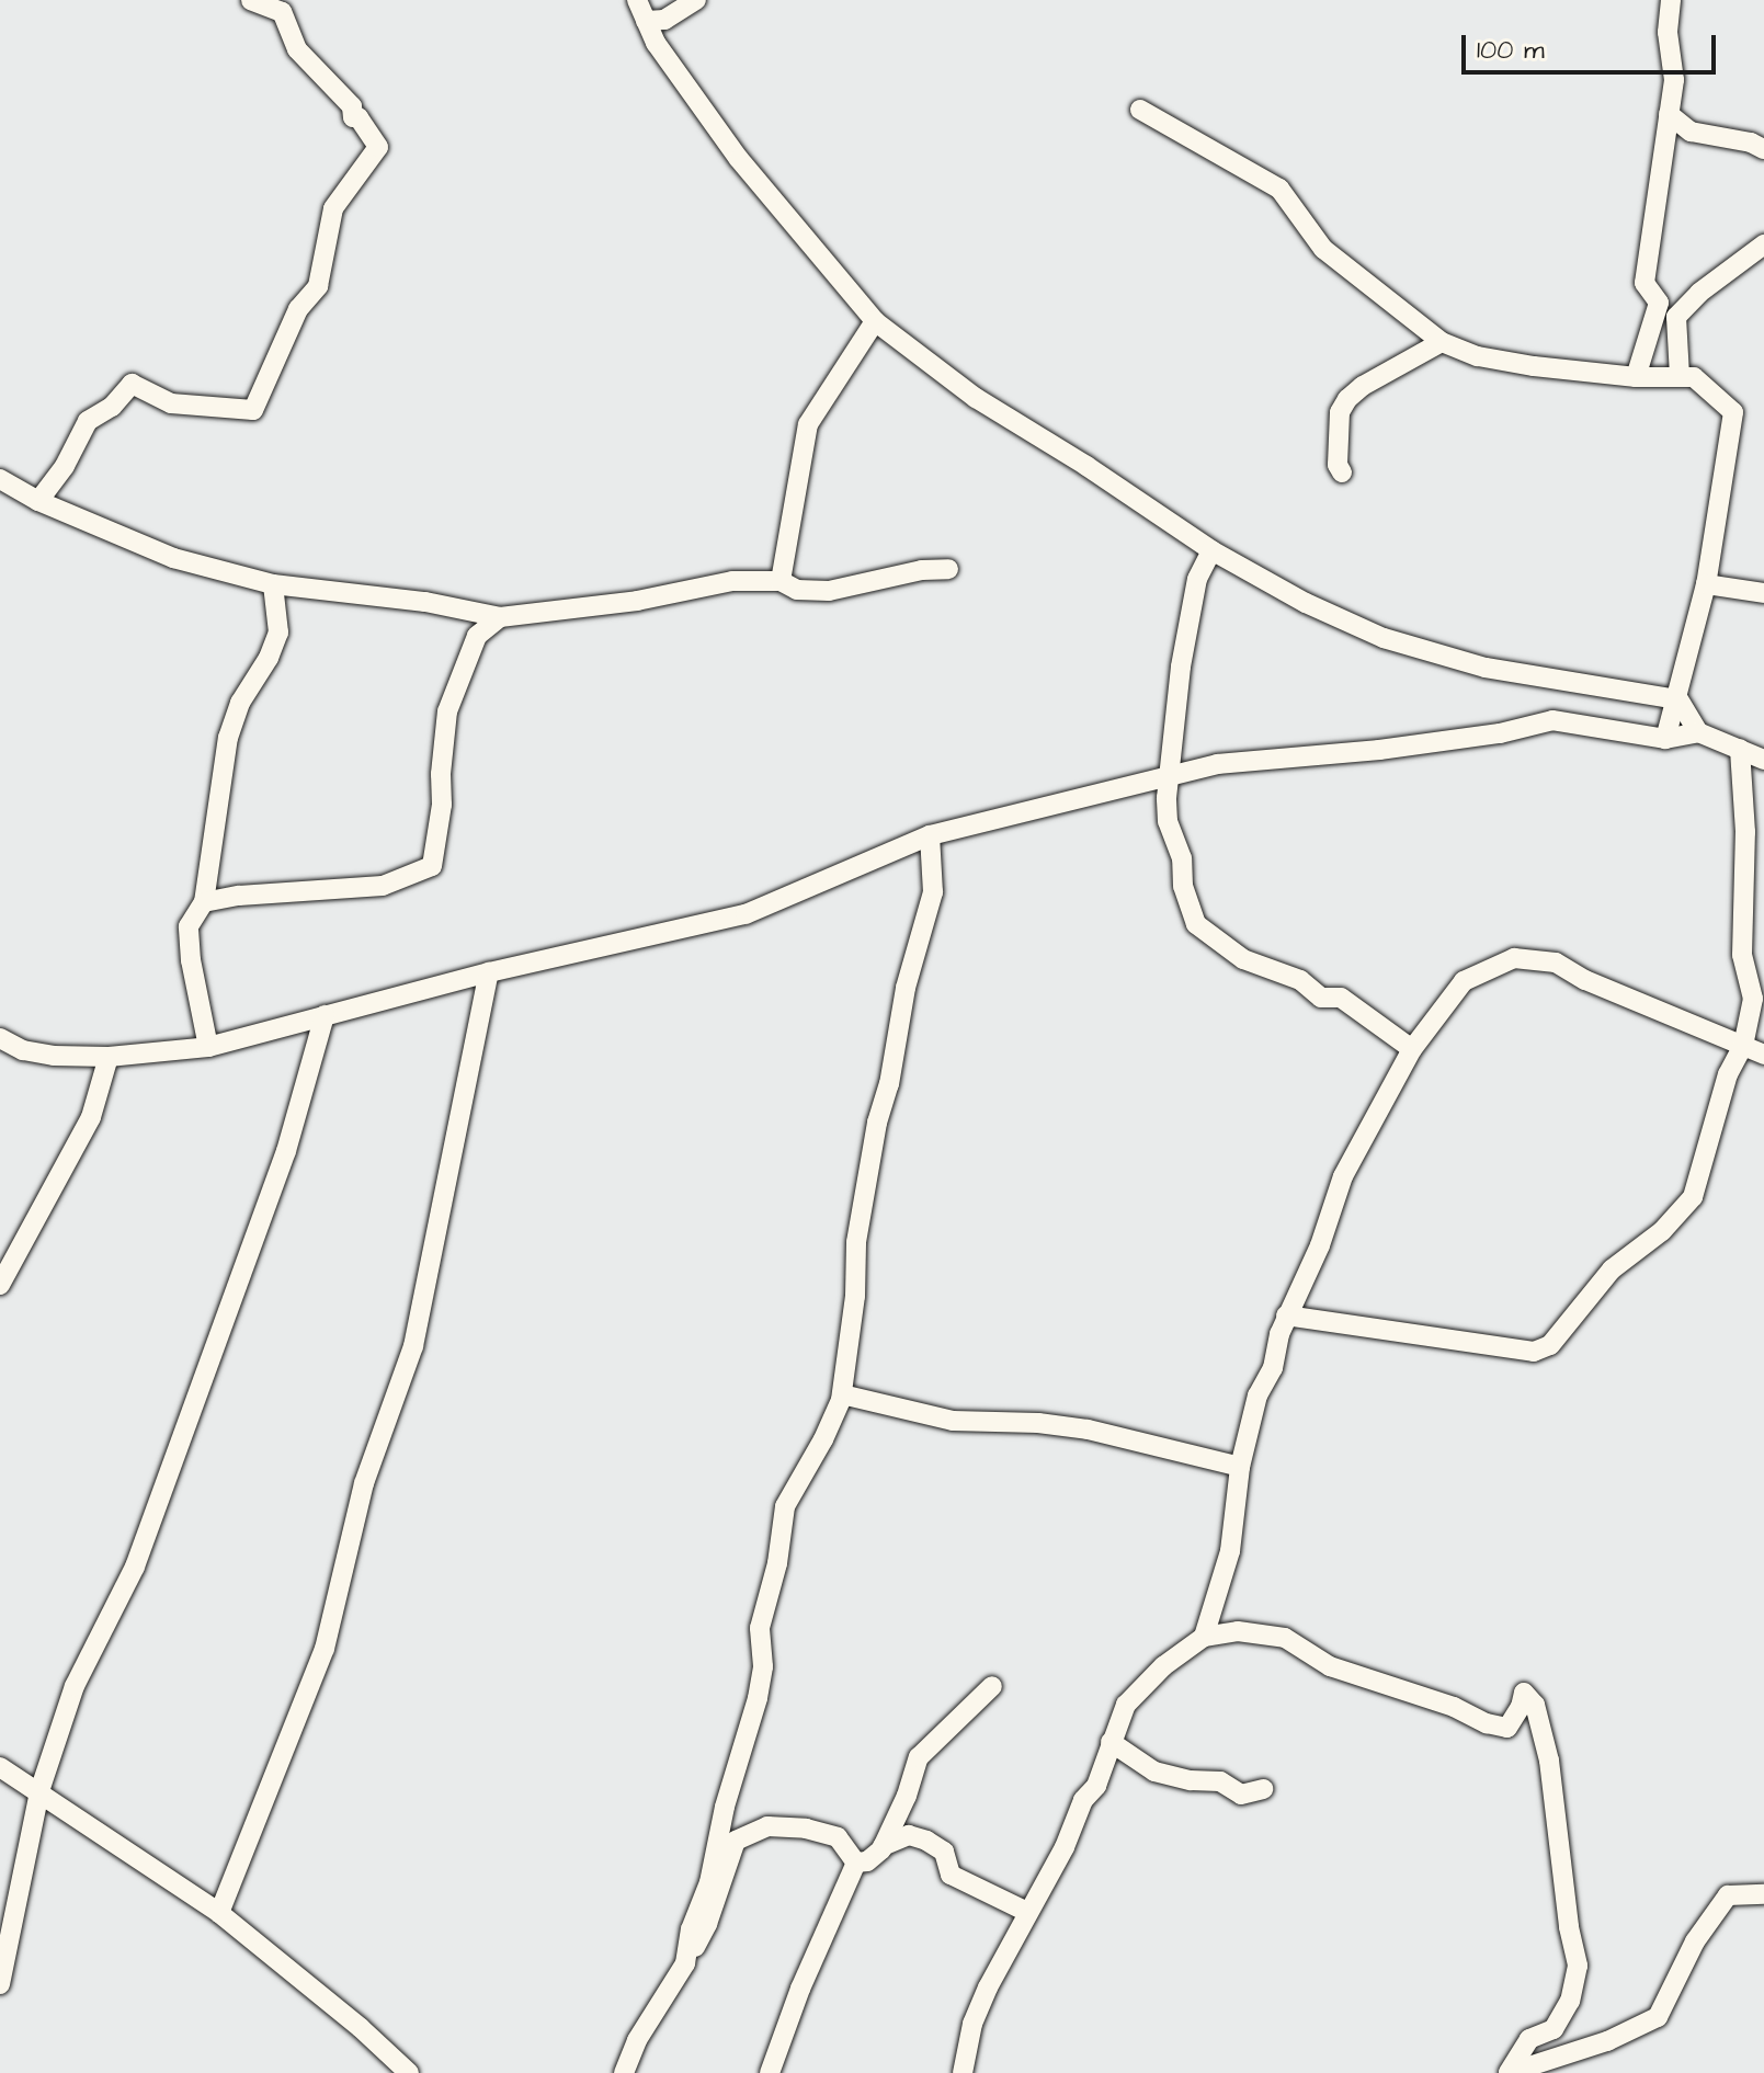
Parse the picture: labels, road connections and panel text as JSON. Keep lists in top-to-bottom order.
{
  "scale_bar": "100 m"
}
